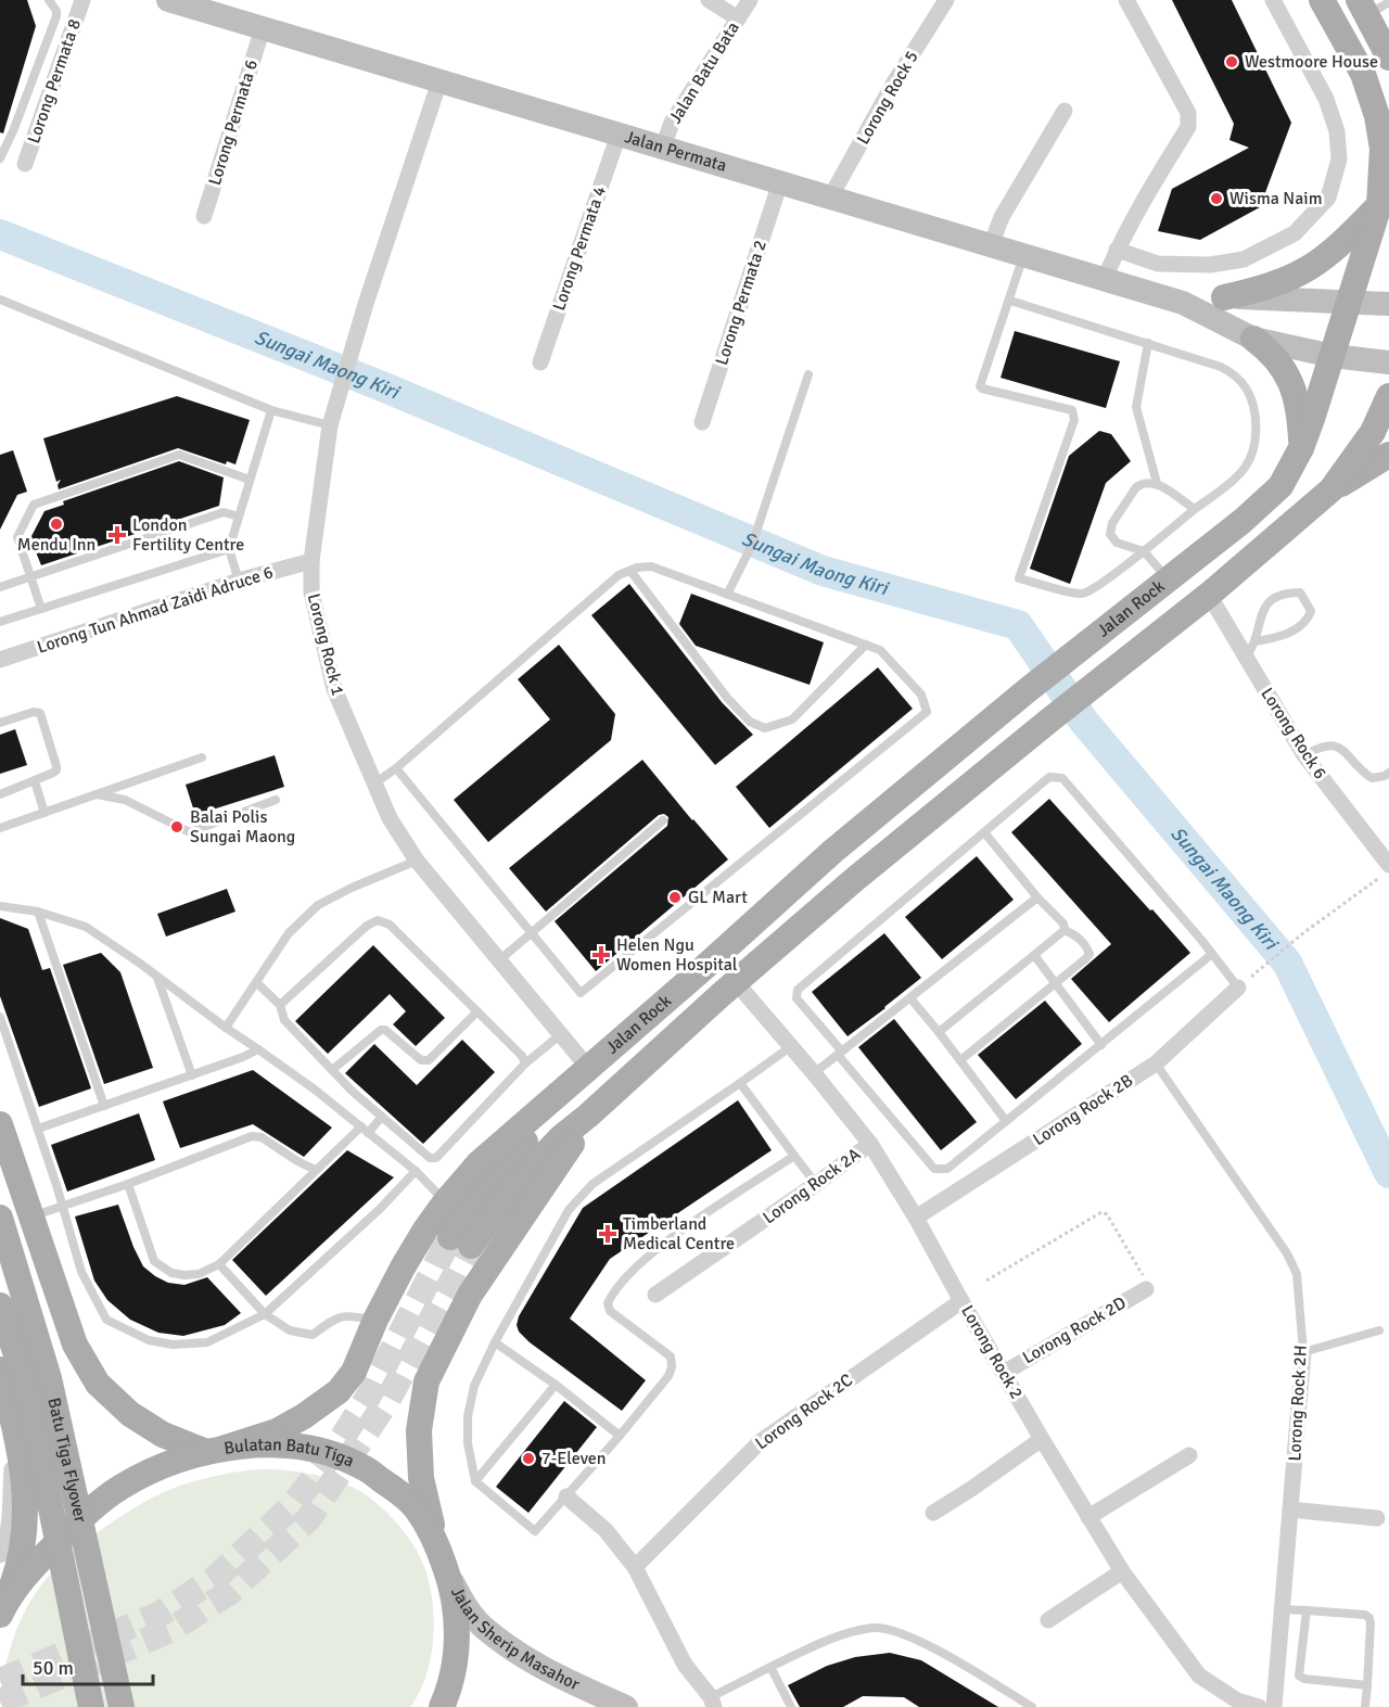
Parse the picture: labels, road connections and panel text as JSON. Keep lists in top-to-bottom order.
{
  "streets": {
    "main road": ["Jalan Rock", "Bulatan Batu Tiga", "Batu Tiga Flyover"],
    "street": [
      "Jalan Batu Bata",
      "Lorong Permata 8",
      "Lorong Rock 5",
      "Lorong Permata 6",
      "Jalan Permata",
      "Lorong Permata 4",
      "Lorong Permata 2",
      "Lorong Tun Ahmad Zaidi Adruce 6",
      "Lorong Rock 1",
      "Lorong Rock 6",
      "Lorong Rock 2B",
      "Lorong Rock 2A",
      "Lorong Rock 2D",
      "Lorong Rock 2",
      "Lorong Rock 2H",
      "Lorong Rock 2C",
      "Jalan Sherip Masahor"
    ]
  },
  "crossings": [
    ["Jalan Batu Bata", "Jalan Permata"],
    ["Lorong Rock 5", "Jalan Permata"],
    ["Lorong Permata 6", "Jalan Permata"],
    ["Jalan Permata", "Lorong Permata 4"],
    ["Jalan Permata", "Lorong Permata 2"],
    ["Jalan Permata", "Lorong Rock 1"],
    ["Jalan Rock", "Lorong Rock 1"],
    ["Jalan Rock", "Lorong Rock 6"],
    ["Jalan Rock", "Lorong Rock 2"],
    ["Jalan Rock", "Bulatan Batu Tiga"],
    ["Lorong Tun Ahmad Zaidi Adruce 6", "Lorong Rock 1"],
    ["Lorong Rock 2B", "Lorong Rock 2"],
    ["Lorong Rock 2B", "Lorong Rock 2H"],
    ["Lorong Rock 2A", "Lorong Rock 2"],
    ["Lorong Rock 2D", "Lorong Rock 2"],
    ["Lorong Rock 2", "Lorong Rock 2C"],
    ["Bulatan Batu Tiga", "Jalan Sherip Masahor"]
  ],
  "water": ["Sungai Maong Kiri"],
  "places": {
    "other": [
      "Westmoore House",
      "Wisma Naim",
      "Mendu Inn",
      "Balai Polis Sungai Maong",
      "GL Mart",
      "7-Eleven"
    ],
    "health": ["London Fertility Centre", "Helen Ngu Women Hospital", "Timberland Medical Centre"]
  },
  "scale_bar": "50 m"
}
